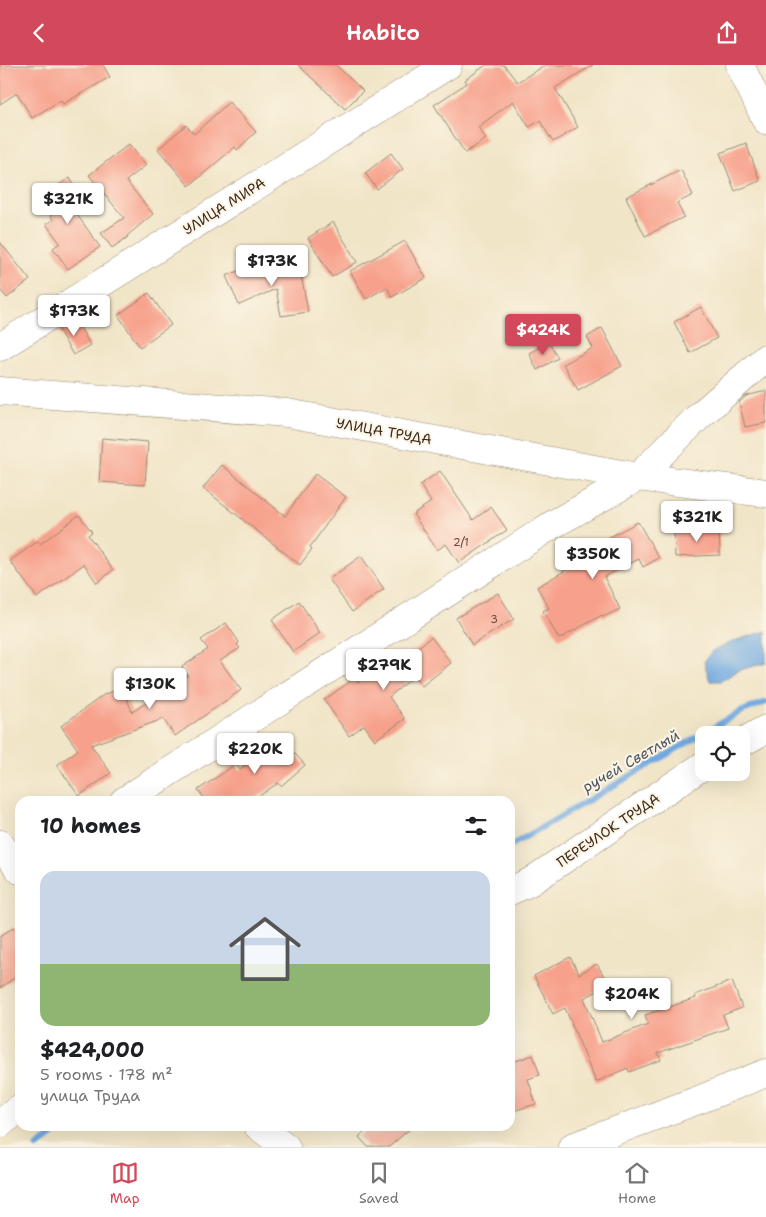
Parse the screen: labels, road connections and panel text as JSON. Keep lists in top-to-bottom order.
{
  "streets": {
    "street": ["УЛИЦА МИРА", "УЛИЦА ТРУДА", "ПЕРЕУЛОК ТРУДА"]
  },
  "water": ["ручей Светлый"],
  "house_numbers": ["2/1", "3"],
  "page": {
    "header": "Habito",
    "price": [
      "$321K",
      "$173K",
      "$173K",
      "$424K",
      "$321K",
      "$350K",
      "$279K",
      "$130K",
      "$220K",
      "$204K"
    ],
    "heading": "10 homes",
    "list": [
      {
        "name": "$424,000",
        "note": "5 rooms · 178 m² · улица Труда"
      }
    ],
    "tabs": ["Map", "Saved", "Home"]
  }
}
